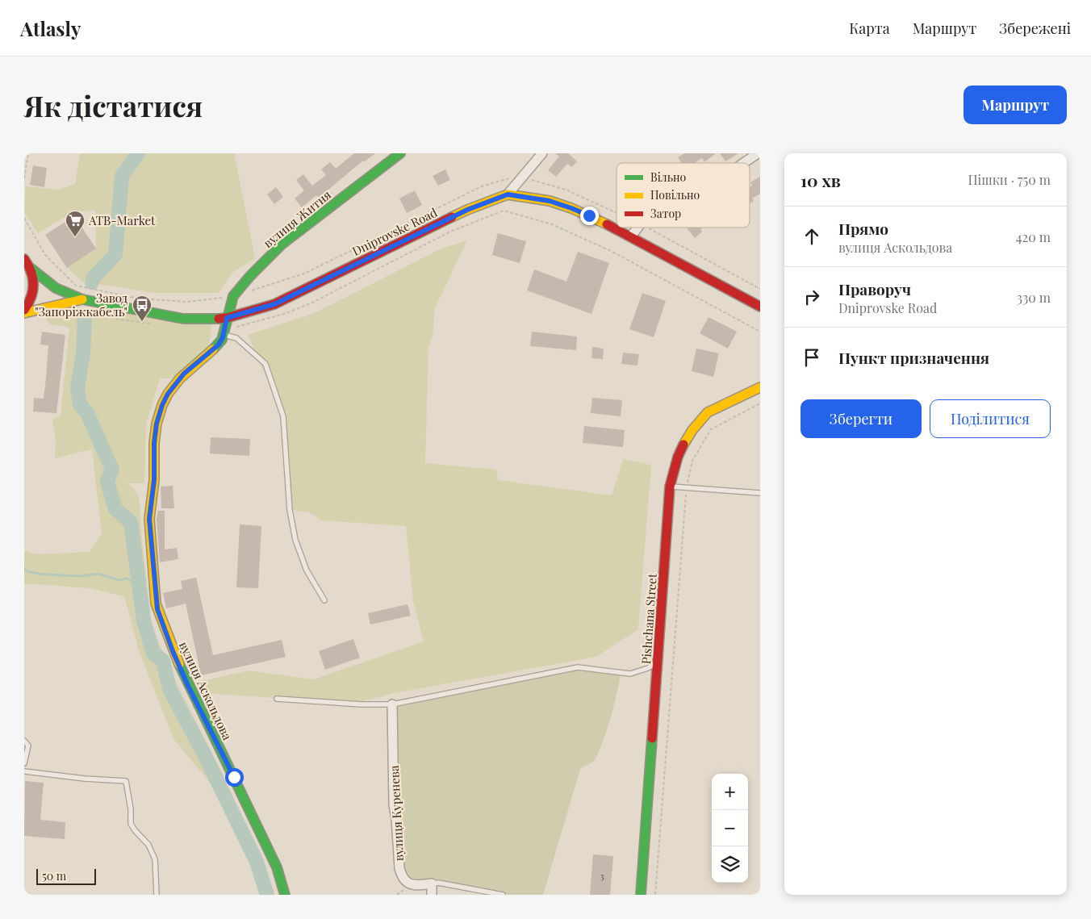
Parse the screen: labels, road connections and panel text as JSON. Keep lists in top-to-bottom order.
{
  "streets": {
    "street": [
      "вулиця Житня",
      "Dniprovske Road",
      "Pishchana Street",
      "вулиця Аскольдова",
      "вулиця Куренева"
    ]
  },
  "crossings": [
    ["вулиця Житня", "Dniprovske Road"],
    ["вулиця Житня", "вулиця Аскольдова"],
    ["Dniprovske Road", "вулиця Аскольдова"]
  ],
  "places": {
    "supermarket": ["ATB-Market"],
    "bus stop": ["Завод \"Запоріжкабель\""]
  },
  "house_numbers": ["3"],
  "legend": ["Вільно", "Повільно", "Затор"],
  "scale_bar": "50 m",
  "page": {
    "header": "Atlasly",
    "nav": ["Карта", "Маршрут", "Збережені"],
    "buttons": [
      "Маршрут",
      ["Зберегти", "Поділитися"]
    ],
    "title": "Як дістатися",
    "heading": ["10 хв", "Пішки · 750 m"],
    "list": [
      ["Прямо", "вулиця Аскольдова", "420 m"],
      ["Праворуч", "Dniprovske Road", "330 m"],
      "Пункт призначення"
    ],
    "map_buttons": ["+", "−"],
    "scale": "50 m"
  }
}
